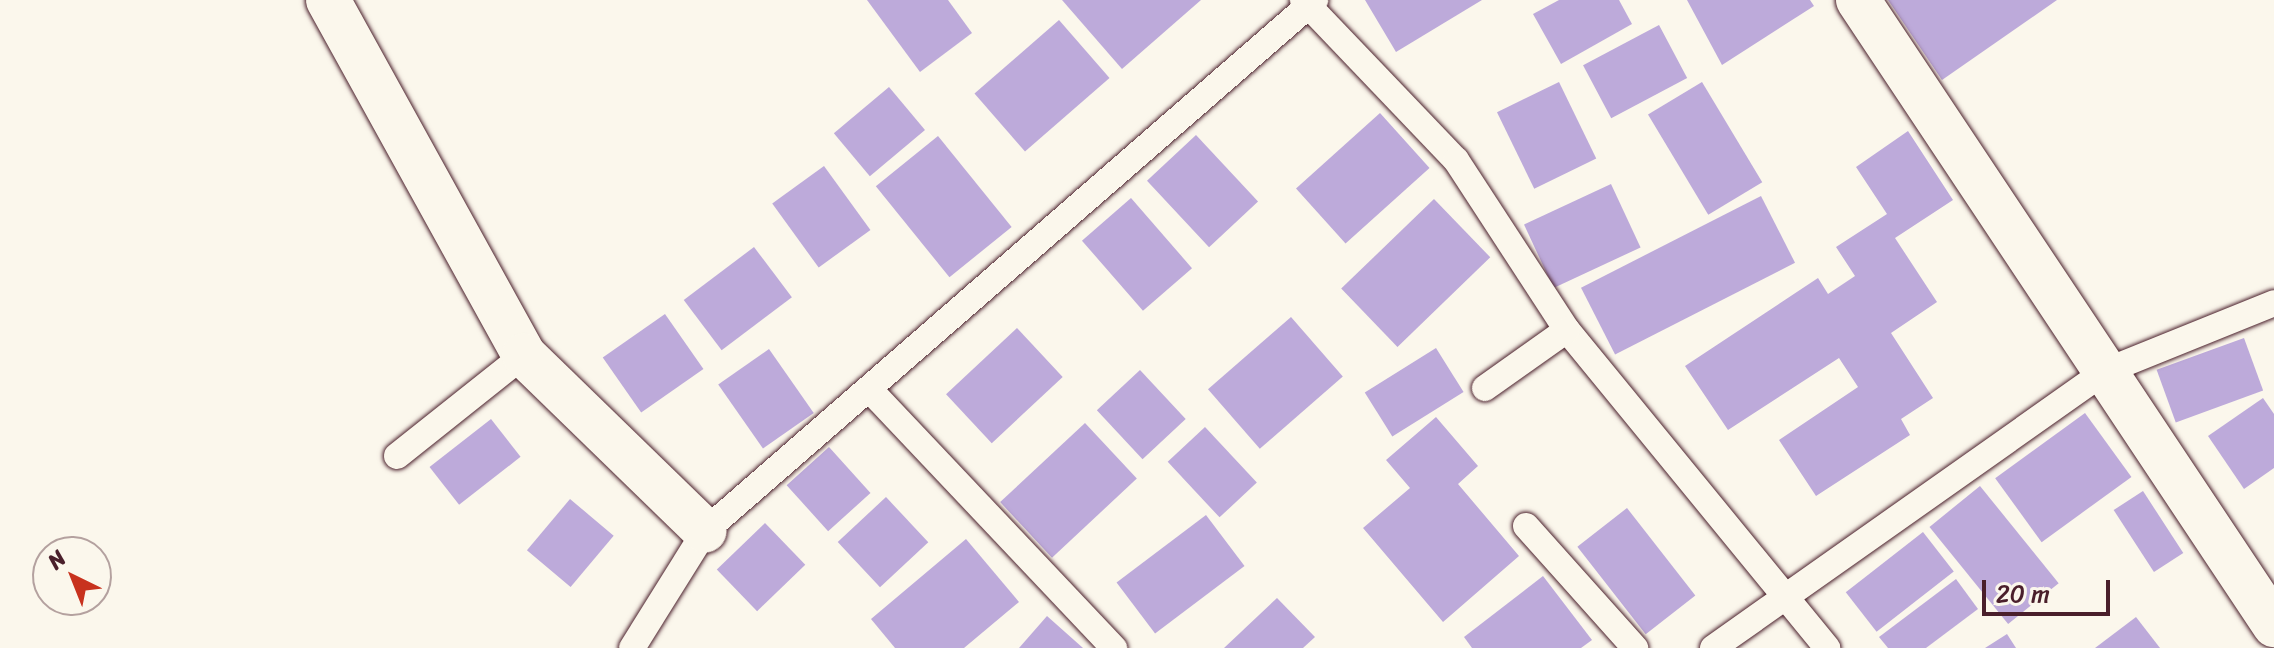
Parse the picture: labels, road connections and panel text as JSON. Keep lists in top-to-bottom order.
{
  "scale_bar": "20 m",
  "north": "top left"
}
